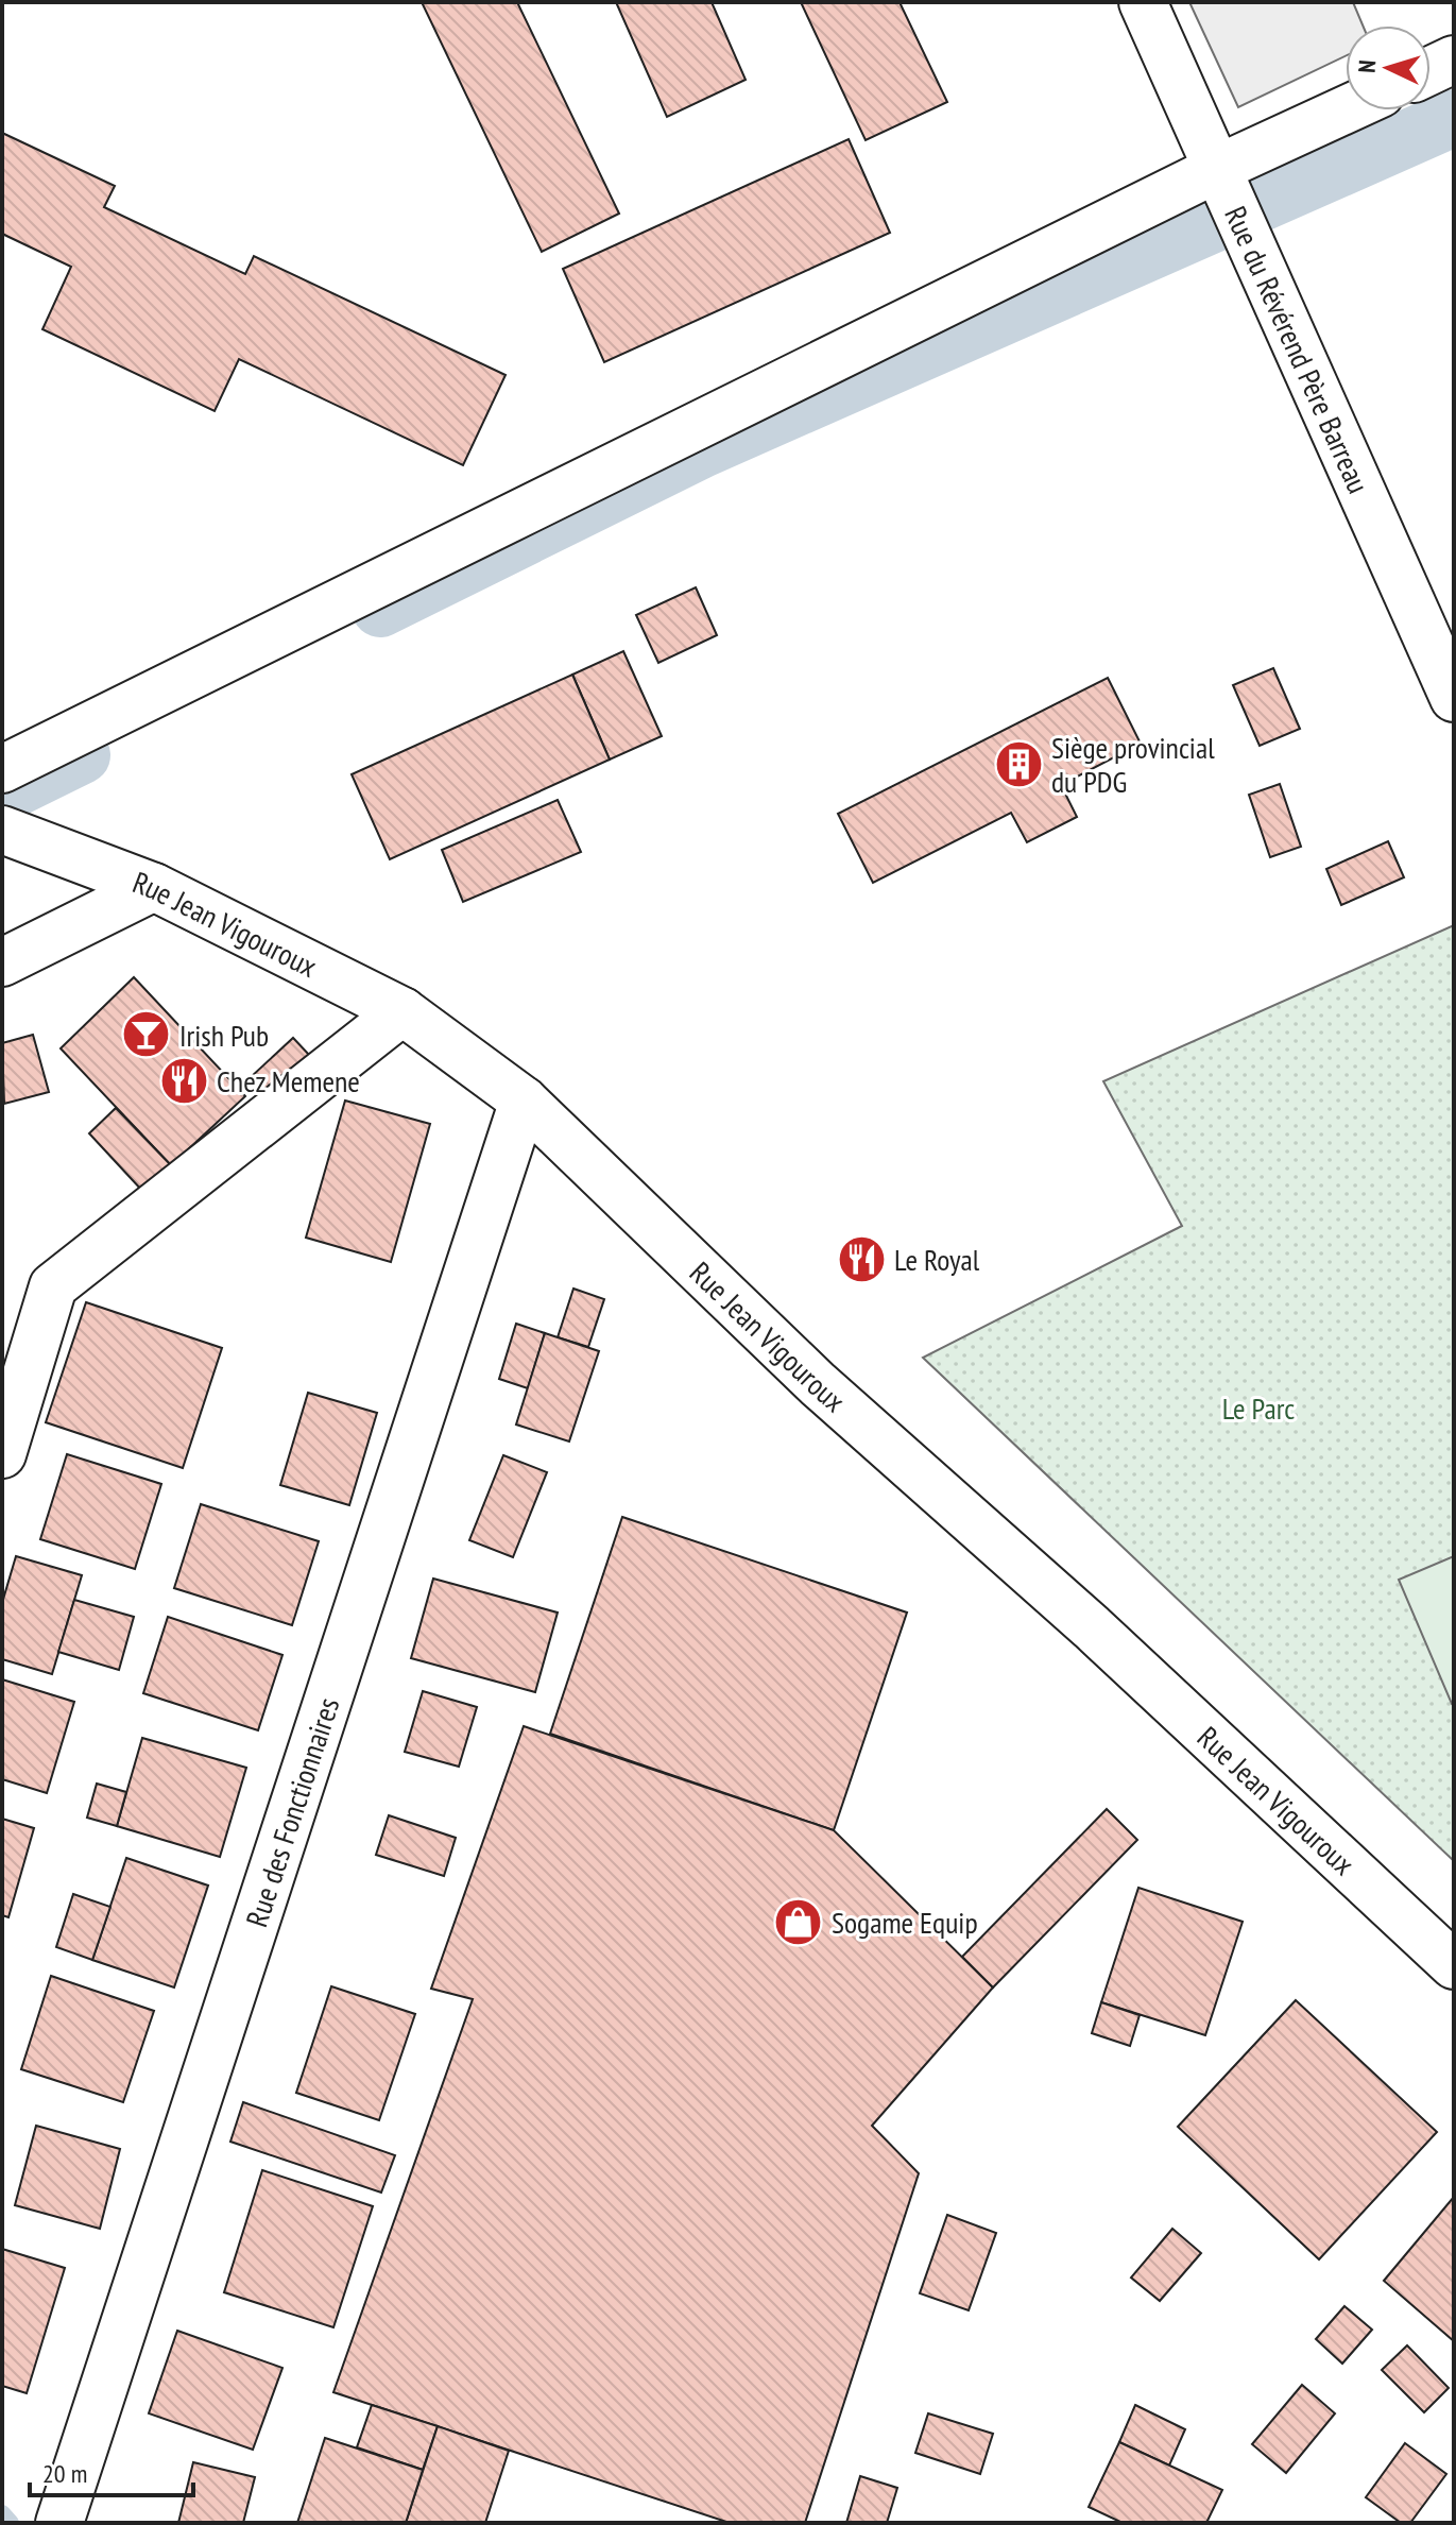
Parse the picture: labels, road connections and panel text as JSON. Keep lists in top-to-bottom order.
{
  "streets": {
    "street": ["Rue du Révérend Père Barreau", "Rue Jean Vigouroux", "Rue des Fonctionnaires"]
  },
  "crossings": [
    ["Rue Jean Vigouroux", "Rue des Fonctionnaires"]
  ],
  "parks": ["Le Parc"],
  "places": {
    "building": ["Siège provincial du PDG"],
    "bar": ["Irish Pub"],
    "restaurant": ["Chez Memene", "Le Royal"],
    "shop": ["Sogame Equip"]
  },
  "scale_bar": "20 m",
  "north": "left"
}
